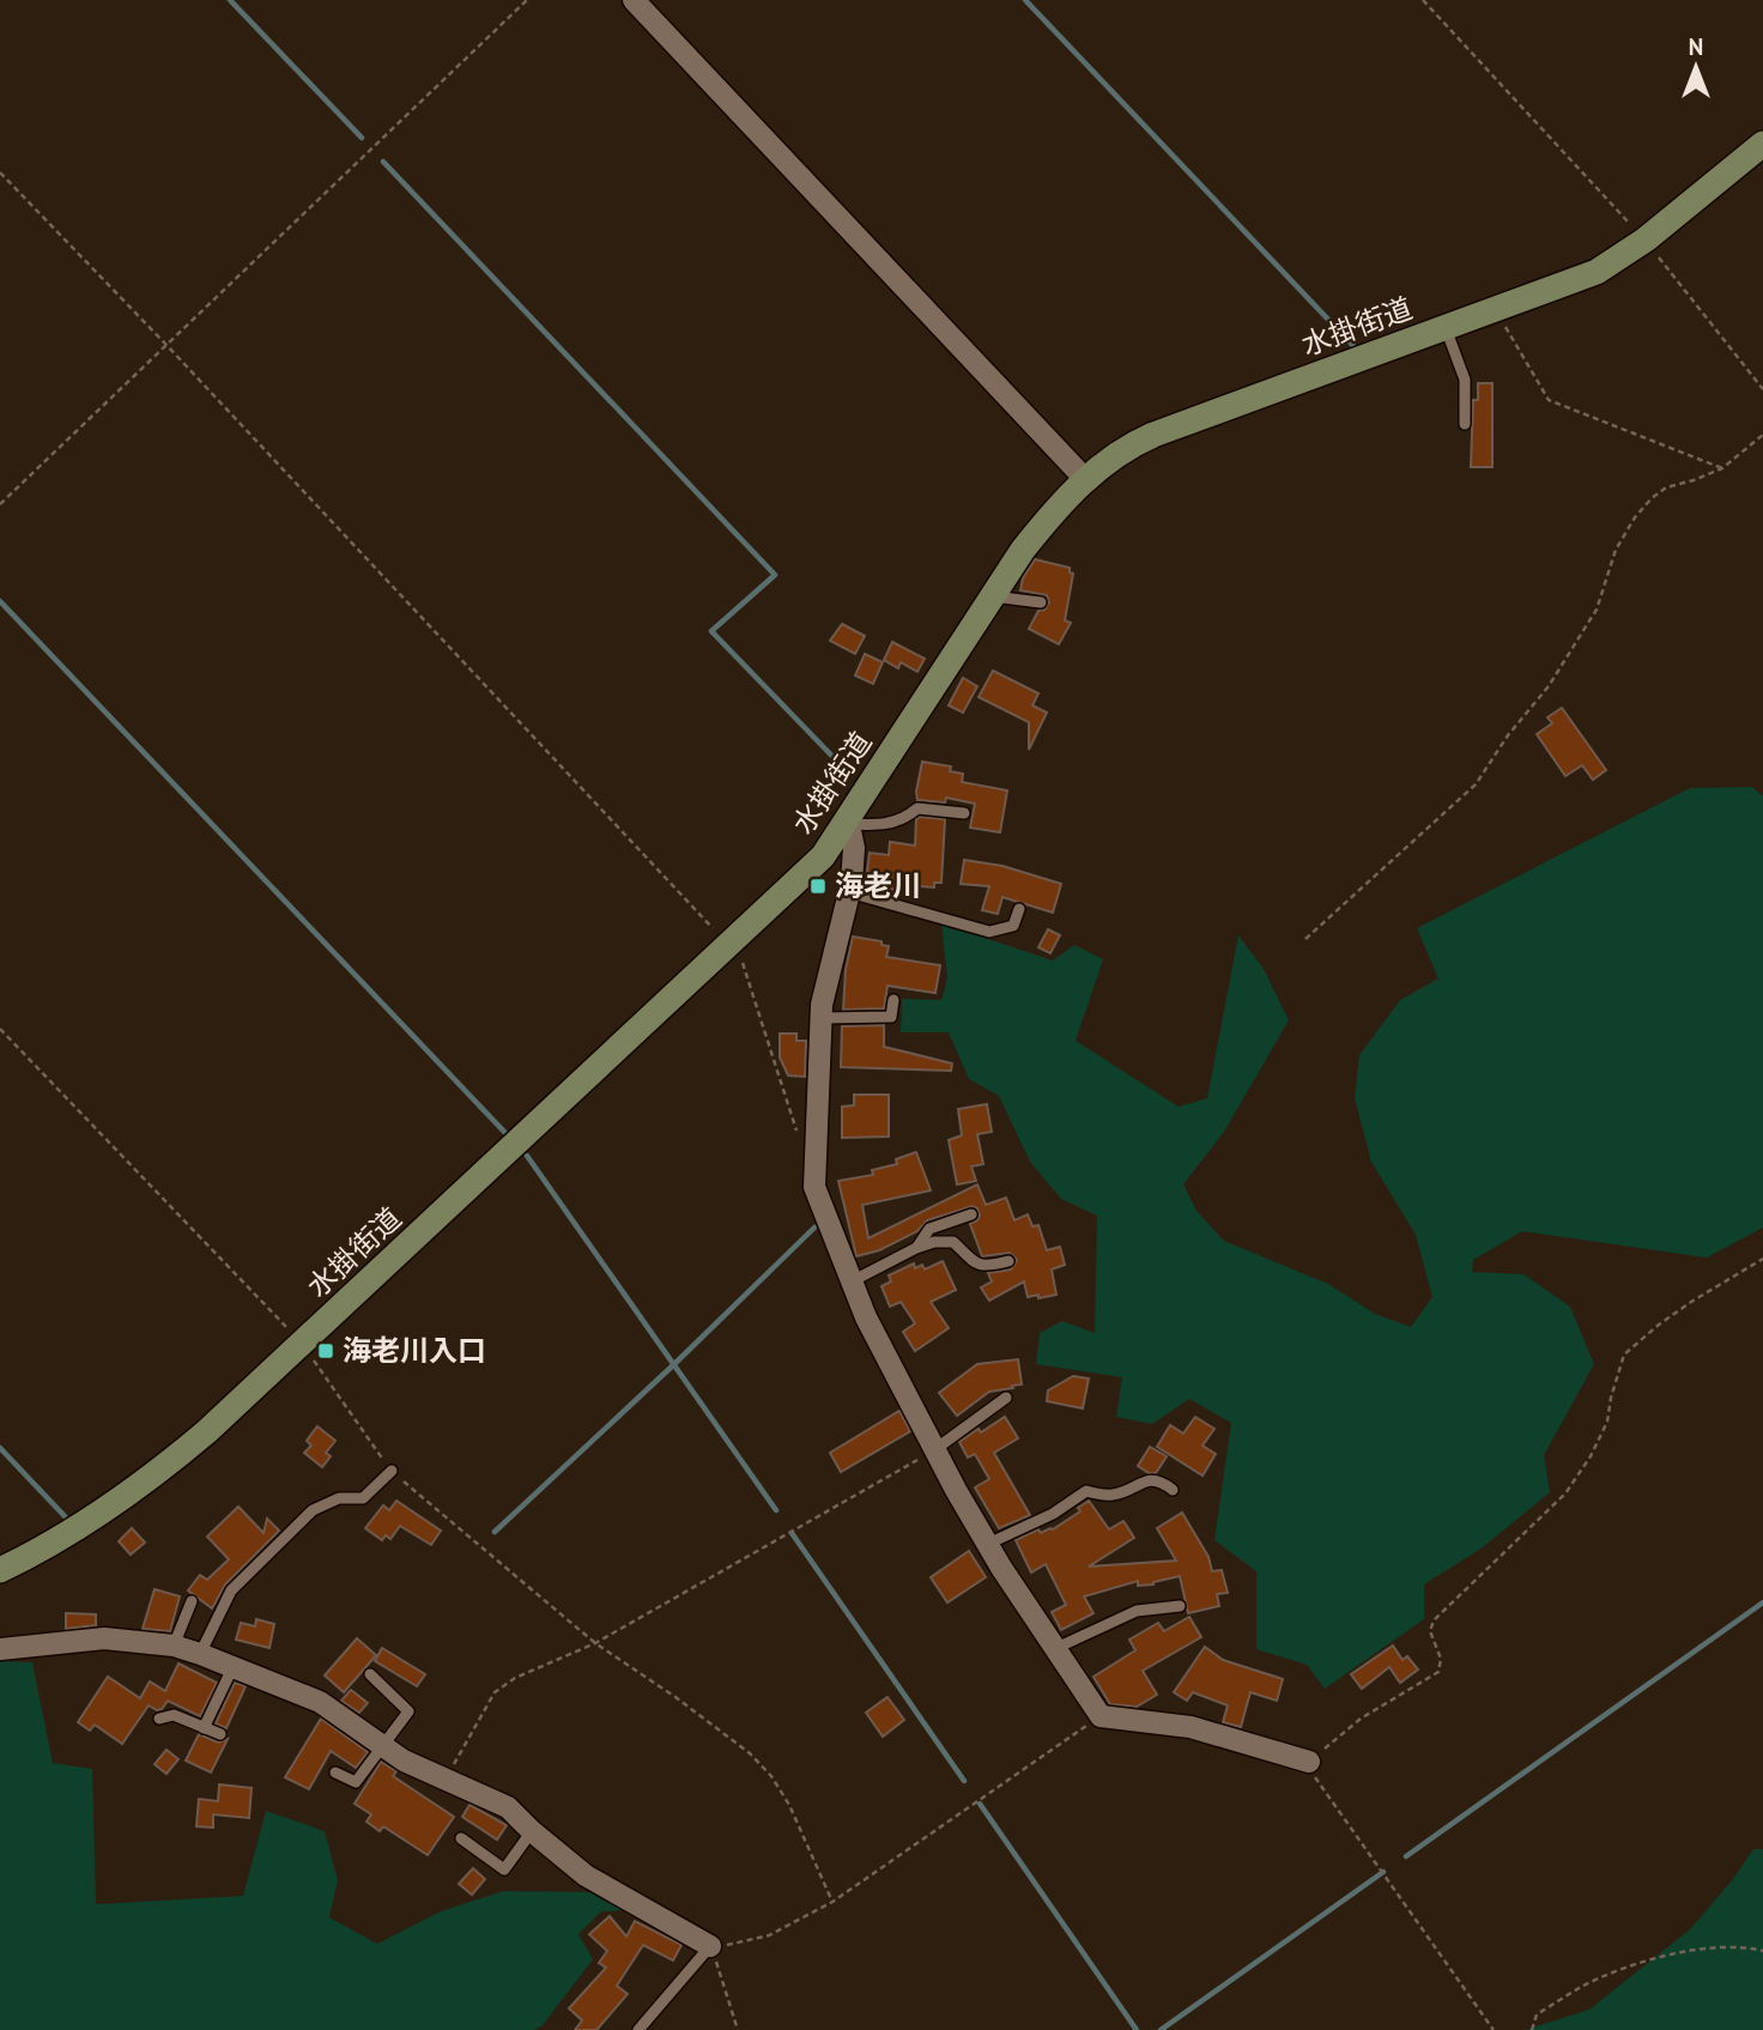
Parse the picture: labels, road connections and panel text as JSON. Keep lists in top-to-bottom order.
{
  "streets": {
    "main road": ["水掛街道"]
  },
  "places": {
    "transit": ["海老川", "海老川入口"]
  },
  "north": "top"
}
